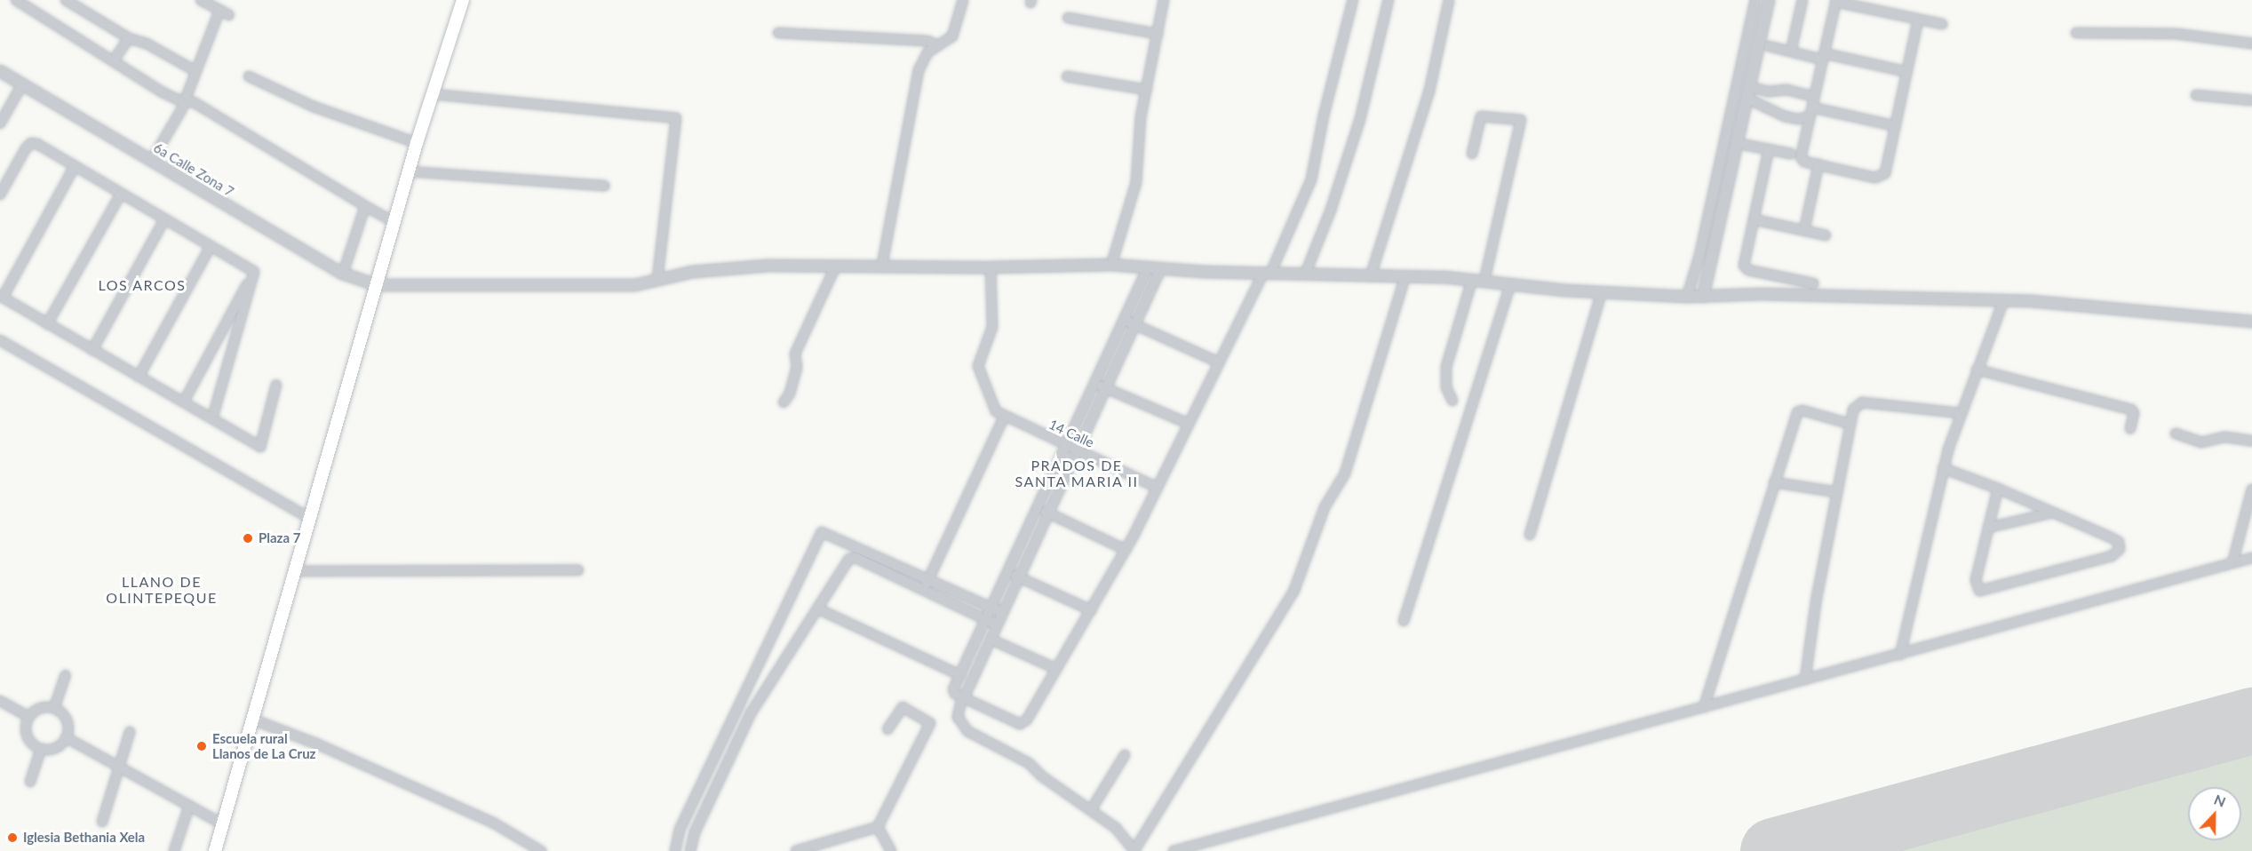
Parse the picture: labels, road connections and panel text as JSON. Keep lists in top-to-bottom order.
{
  "streets": {
    "street": ["6a Calle Zona 7", "14 Calle"]
  },
  "districts": ["LOS ARCOS", "PRADOS DE SANTA MARIA II", "LLANO DE OLINTEPEQUE"],
  "places": ["Plaza 7", "Escuela rural Llanos de La Cruz", "Iglesia Bethania Xela"],
  "north": "top"
}
